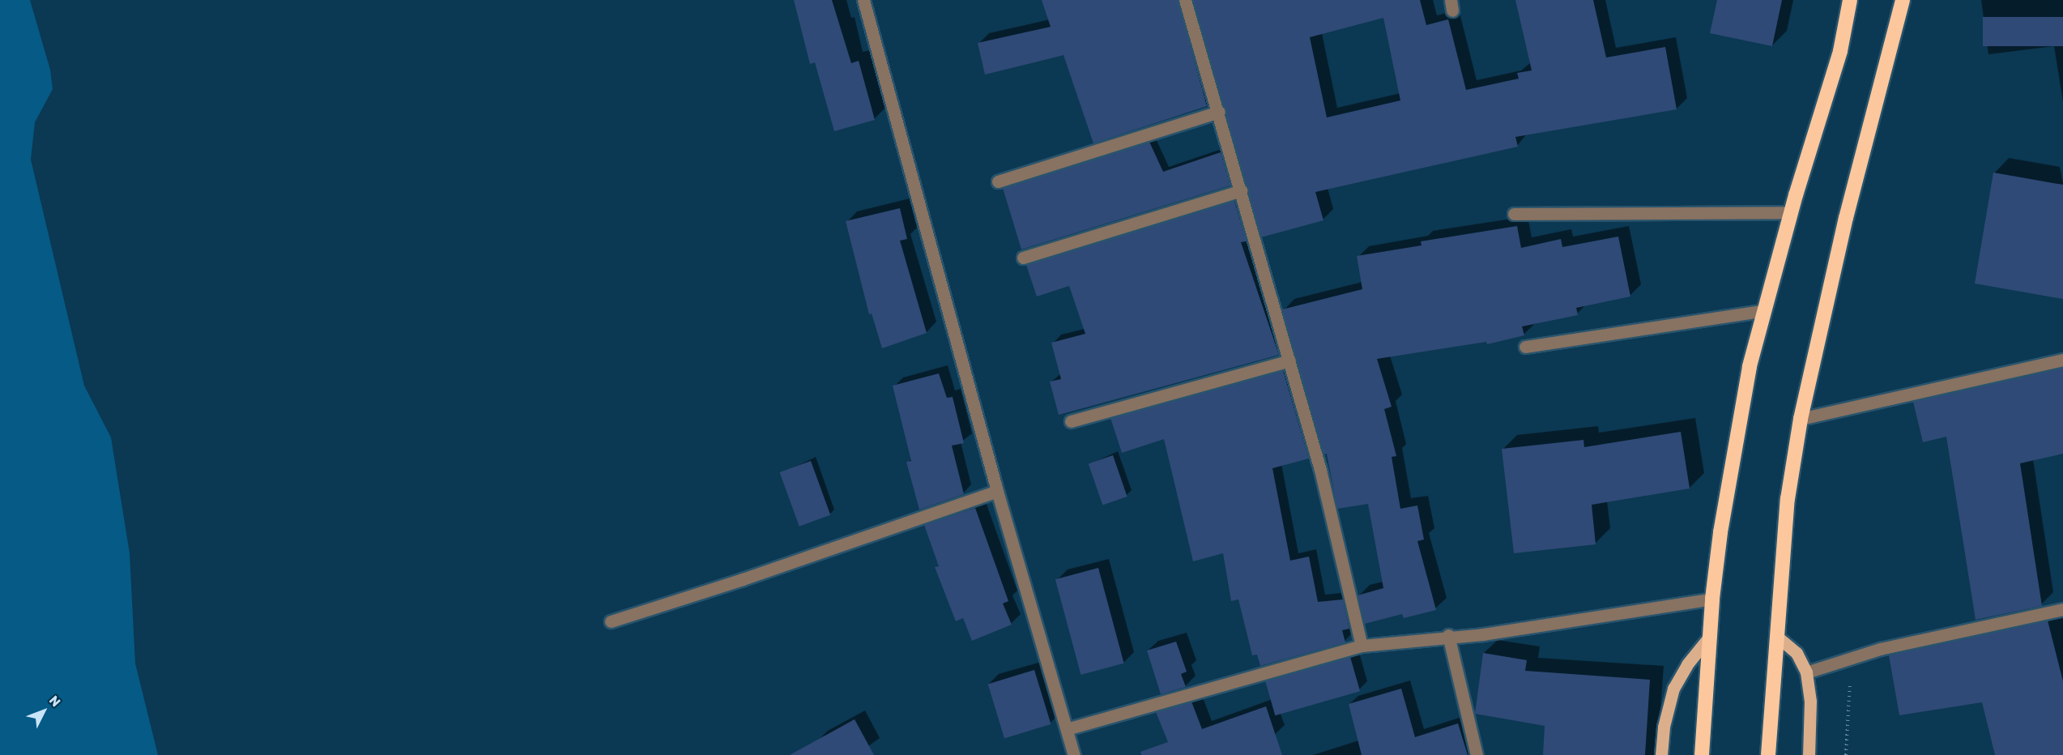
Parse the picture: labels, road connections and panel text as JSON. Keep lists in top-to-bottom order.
{
  "north": "top right"
}
